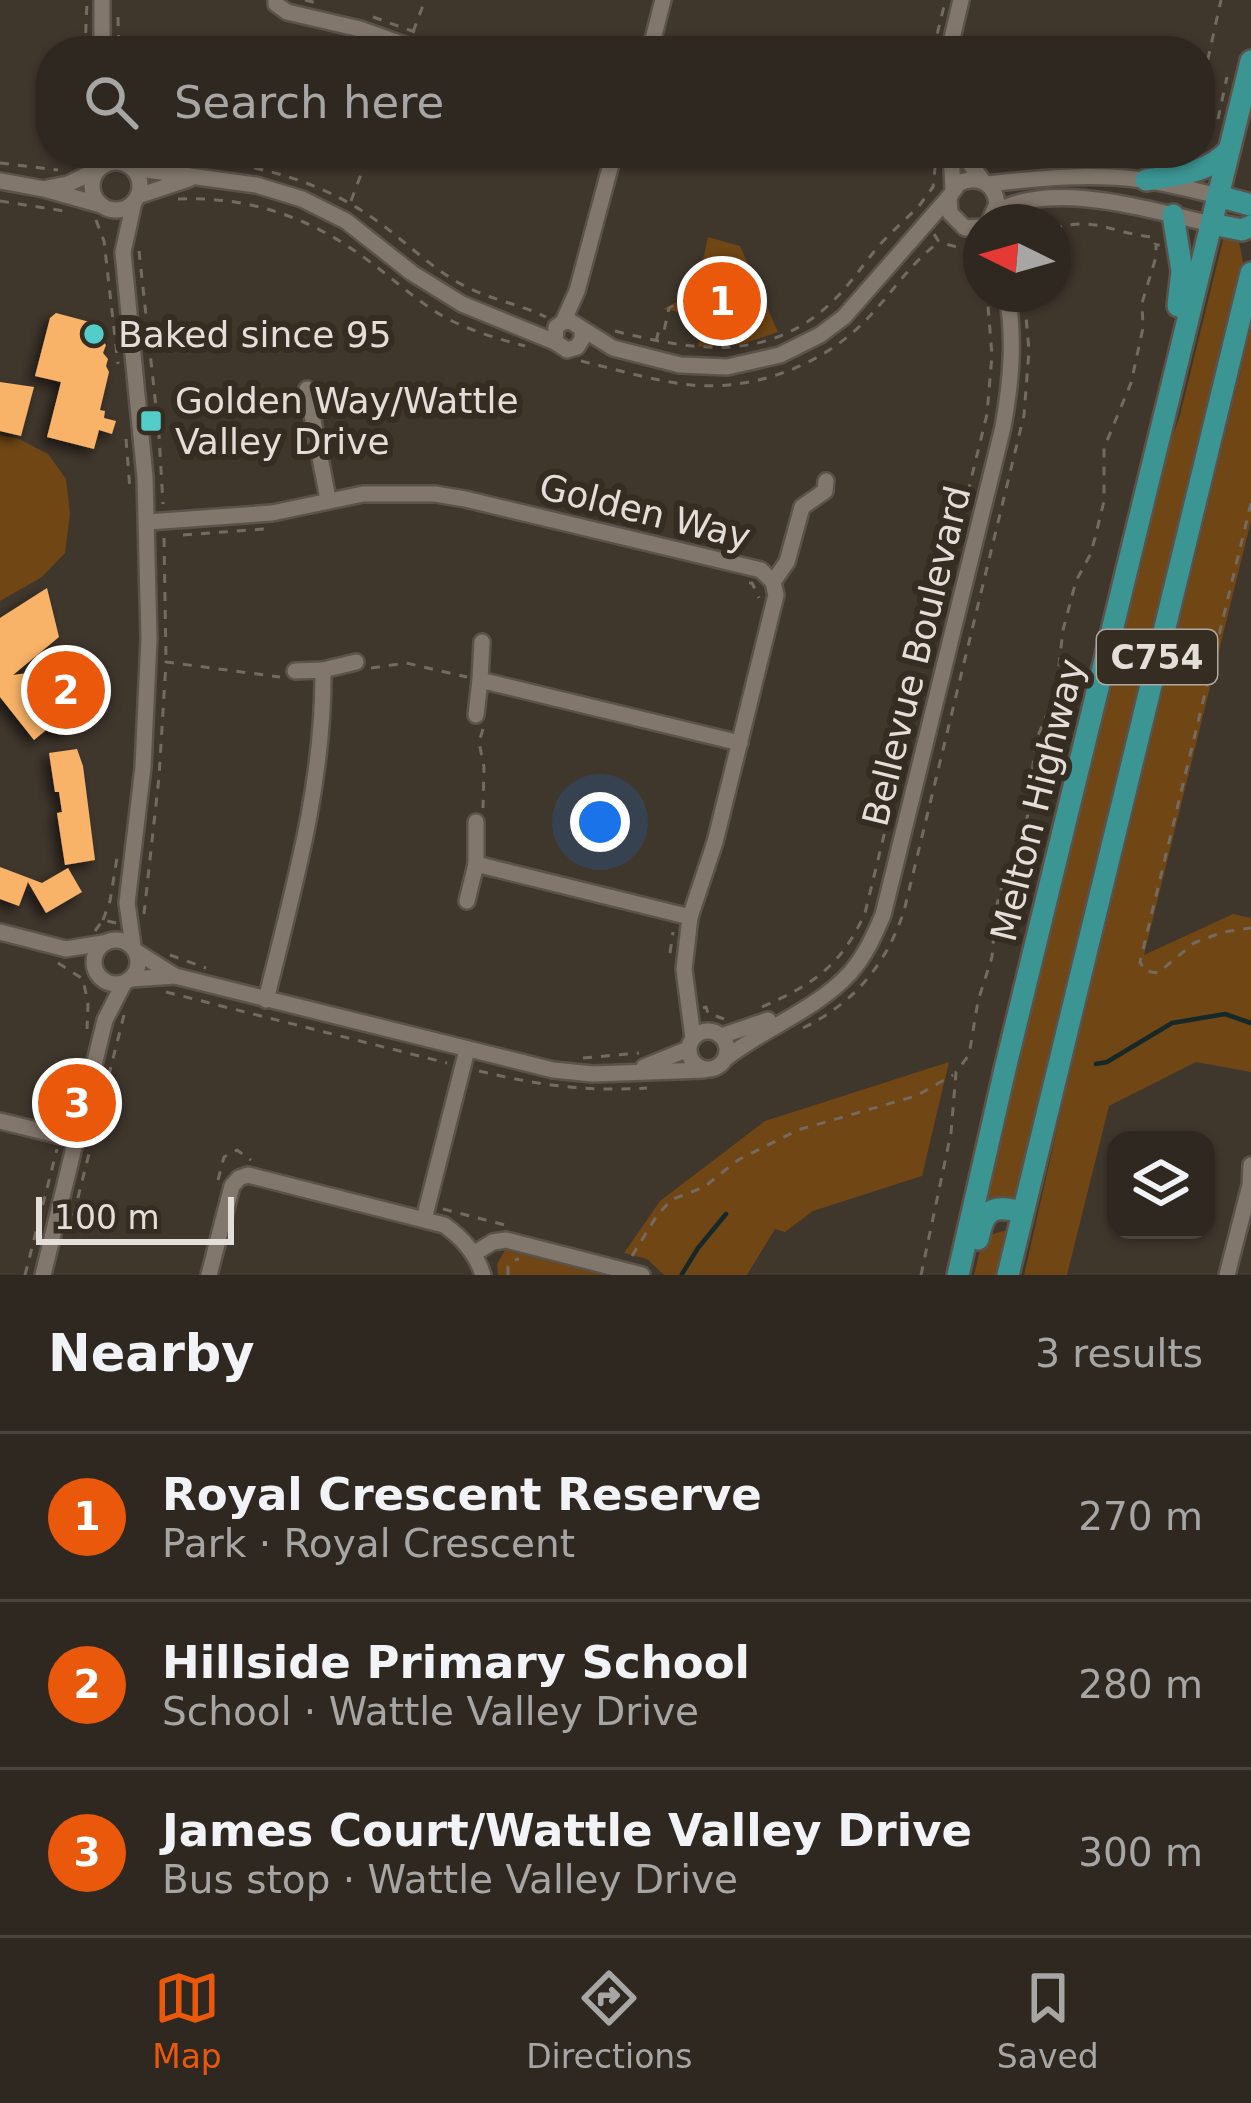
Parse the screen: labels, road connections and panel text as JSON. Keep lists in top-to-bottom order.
{
  "streets": {
    "highway": ["C754", "Melton Highway"],
    "street": ["Golden Way", "Bellevue Boulevard"]
  },
  "crossings": [
    ["Golden Way", "Bellevue Boulevard"]
  ],
  "places": {
    "other": ["Baked since 95"],
    "transit": ["Golden Way/Wattle Valley Drive"]
  },
  "scale_bar": "100 m",
  "north": "left",
  "page": {
    "search": "Search here",
    "pins": ["1", "2", "3"],
    "scale": "100 m",
    "heading": ["Nearby", "3 results"],
    "list": [
      {
        "mark": "1",
        "name": "Royal Crescent Reserve",
        "note": "Park · Royal Crescent",
        "value": "270 m"
      },
      {
        "mark": "2",
        "name": "Hillside Primary School",
        "note": "School · Wattle Valley Drive",
        "value": "280 m"
      },
      {
        "mark": "3",
        "name": "James Court/Wattle Valley Drive",
        "note": "Bus stop · Wattle Valley Drive",
        "value": "300 m"
      }
    ],
    "nav": ["Map", "Directions", "Saved"]
  }
}
